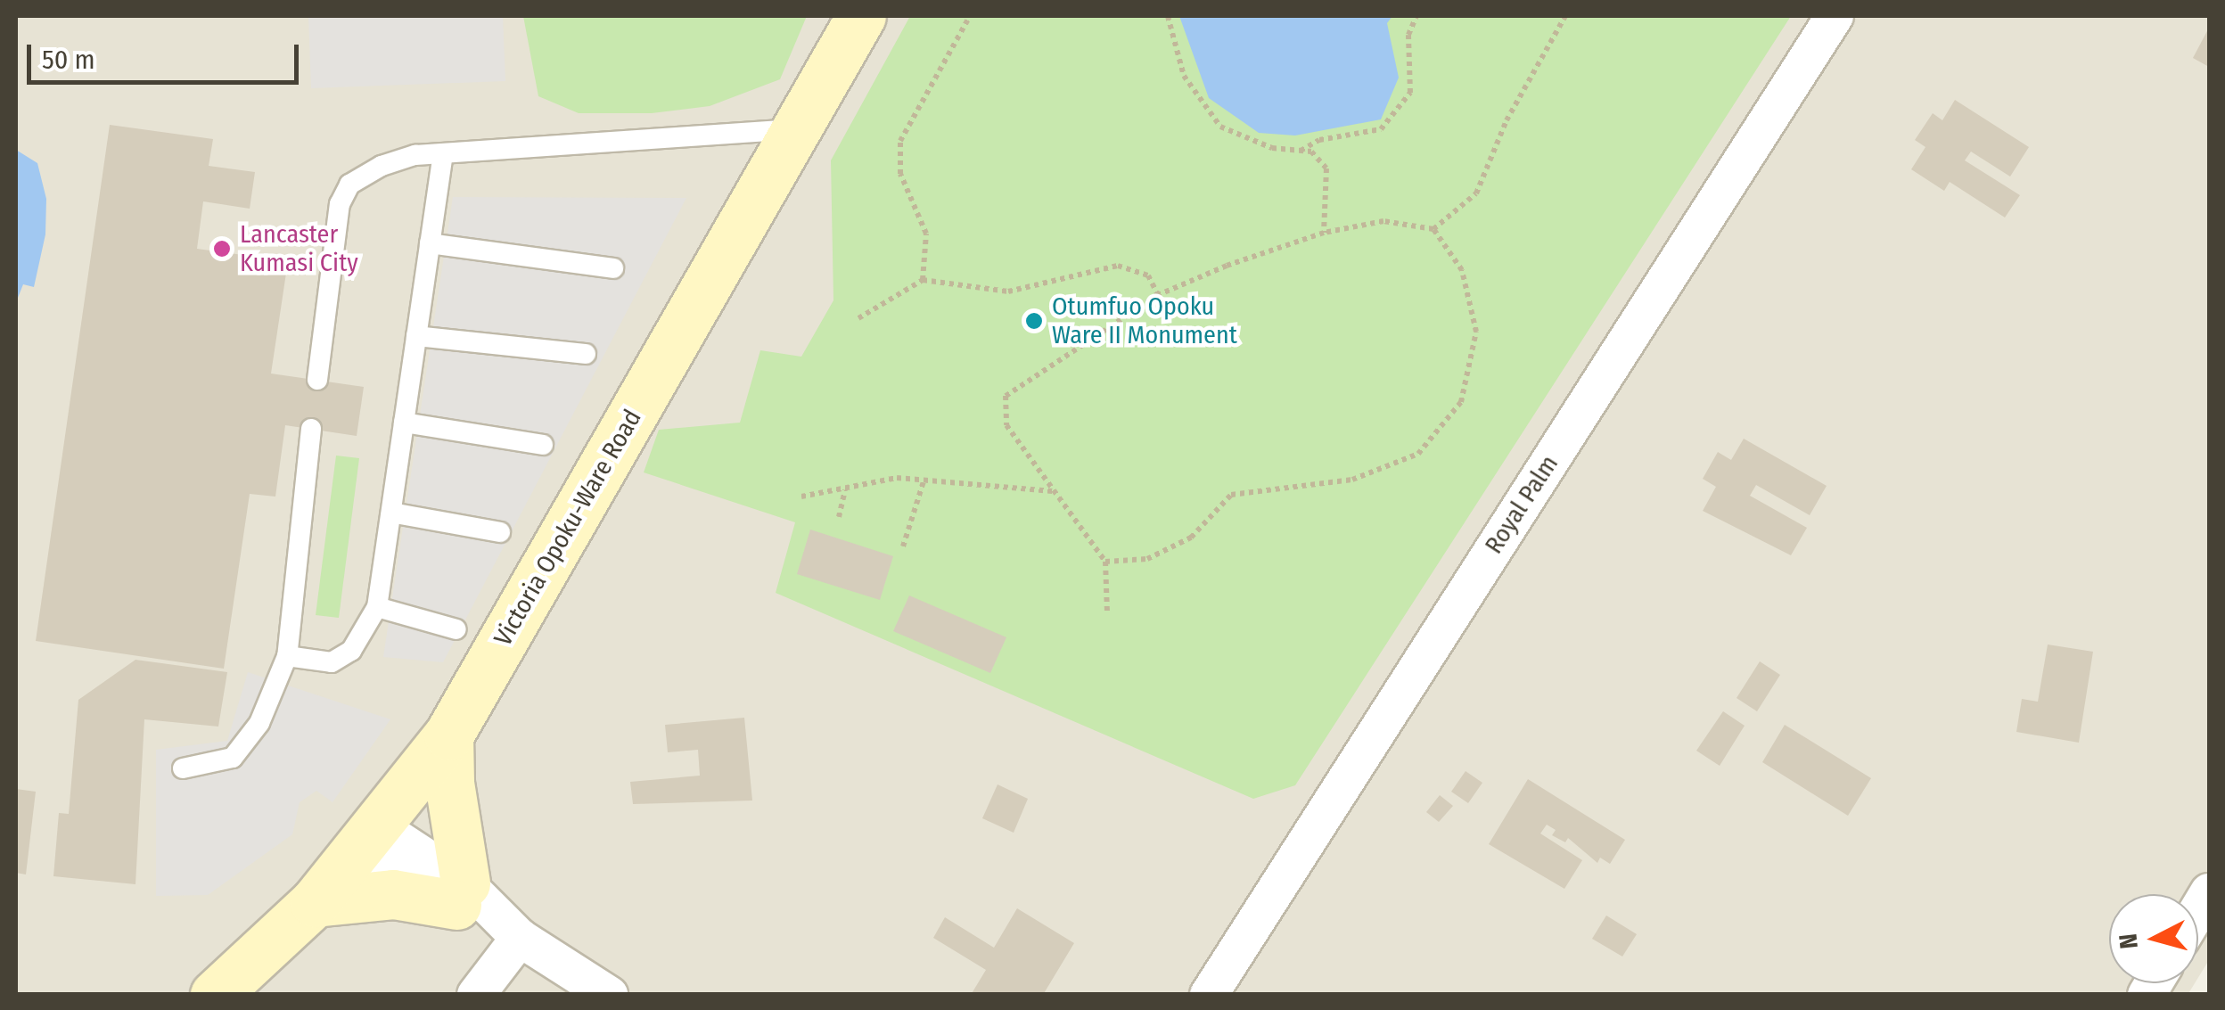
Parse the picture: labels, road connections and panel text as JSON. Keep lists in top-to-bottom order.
{
  "streets": {
    "main road": ["Victoria Opoku-Ware Road"],
    "street": ["Royal Palm"]
  },
  "places": ["Lancaster Kumasi City", "Otumfuo Opoku Ware II Monument"],
  "scale_bar": "50 m",
  "north": "left"
}
